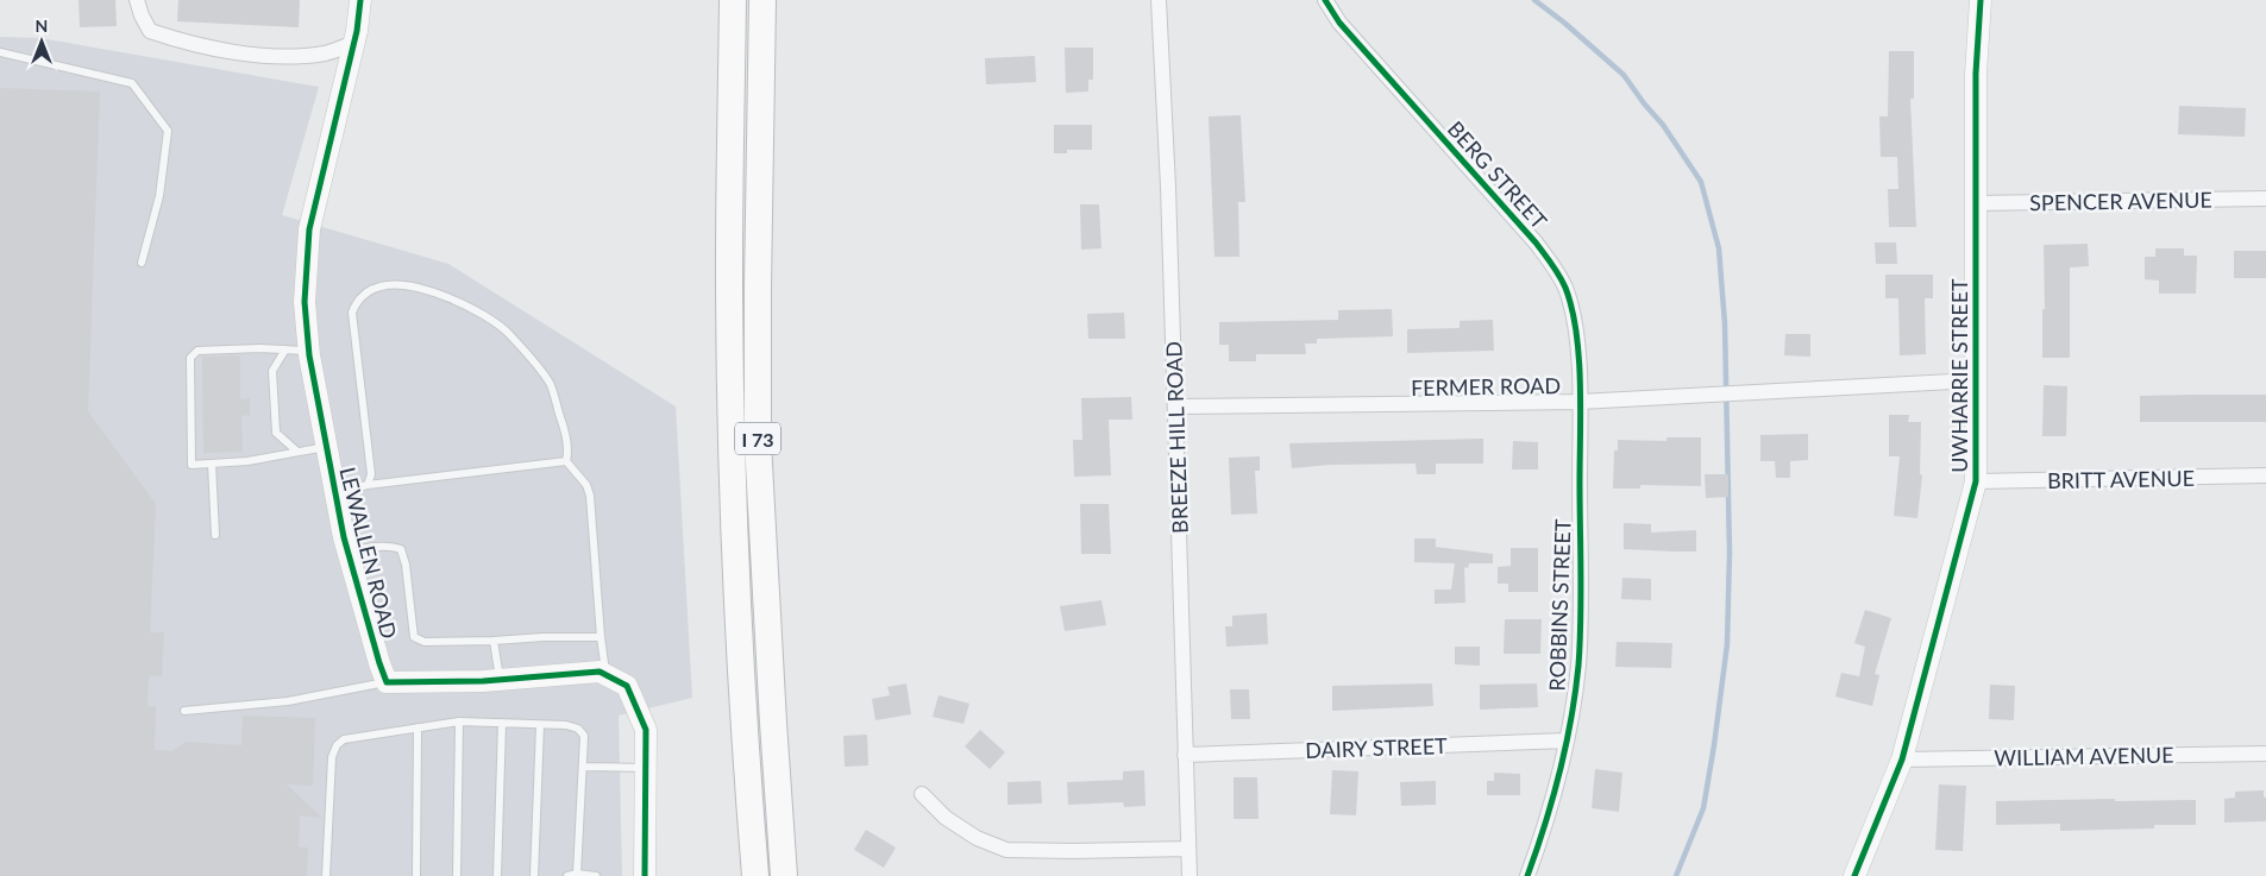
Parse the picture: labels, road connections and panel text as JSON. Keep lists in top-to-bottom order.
{
  "streets": {
    "highway": ["I 73"],
    "street": [
      "BERG STREET",
      "SPENCER AVENUE",
      "UWHARRIE STREET",
      "FERMER ROAD",
      "BREEZE HILL ROAD",
      "BRITT AVENUE",
      "LEWALLEN ROAD",
      "ROBBINS STREET",
      "DAIRY STREET",
      "WILLIAM AVENUE"
    ]
  },
  "crossings": [
    ["BERG STREET", "FERMER ROAD"],
    ["BERG STREET", "ROBBINS STREET"],
    ["SPENCER AVENUE", "UWHARRIE STREET"],
    ["UWHARRIE STREET", "FERMER ROAD"],
    ["UWHARRIE STREET", "BRITT AVENUE"],
    ["UWHARRIE STREET", "WILLIAM AVENUE"],
    ["FERMER ROAD", "BREEZE HILL ROAD"],
    ["FERMER ROAD", "ROBBINS STREET"],
    ["BREEZE HILL ROAD", "DAIRY STREET"],
    ["ROBBINS STREET", "DAIRY STREET"]
  ],
  "north": "top"
}
